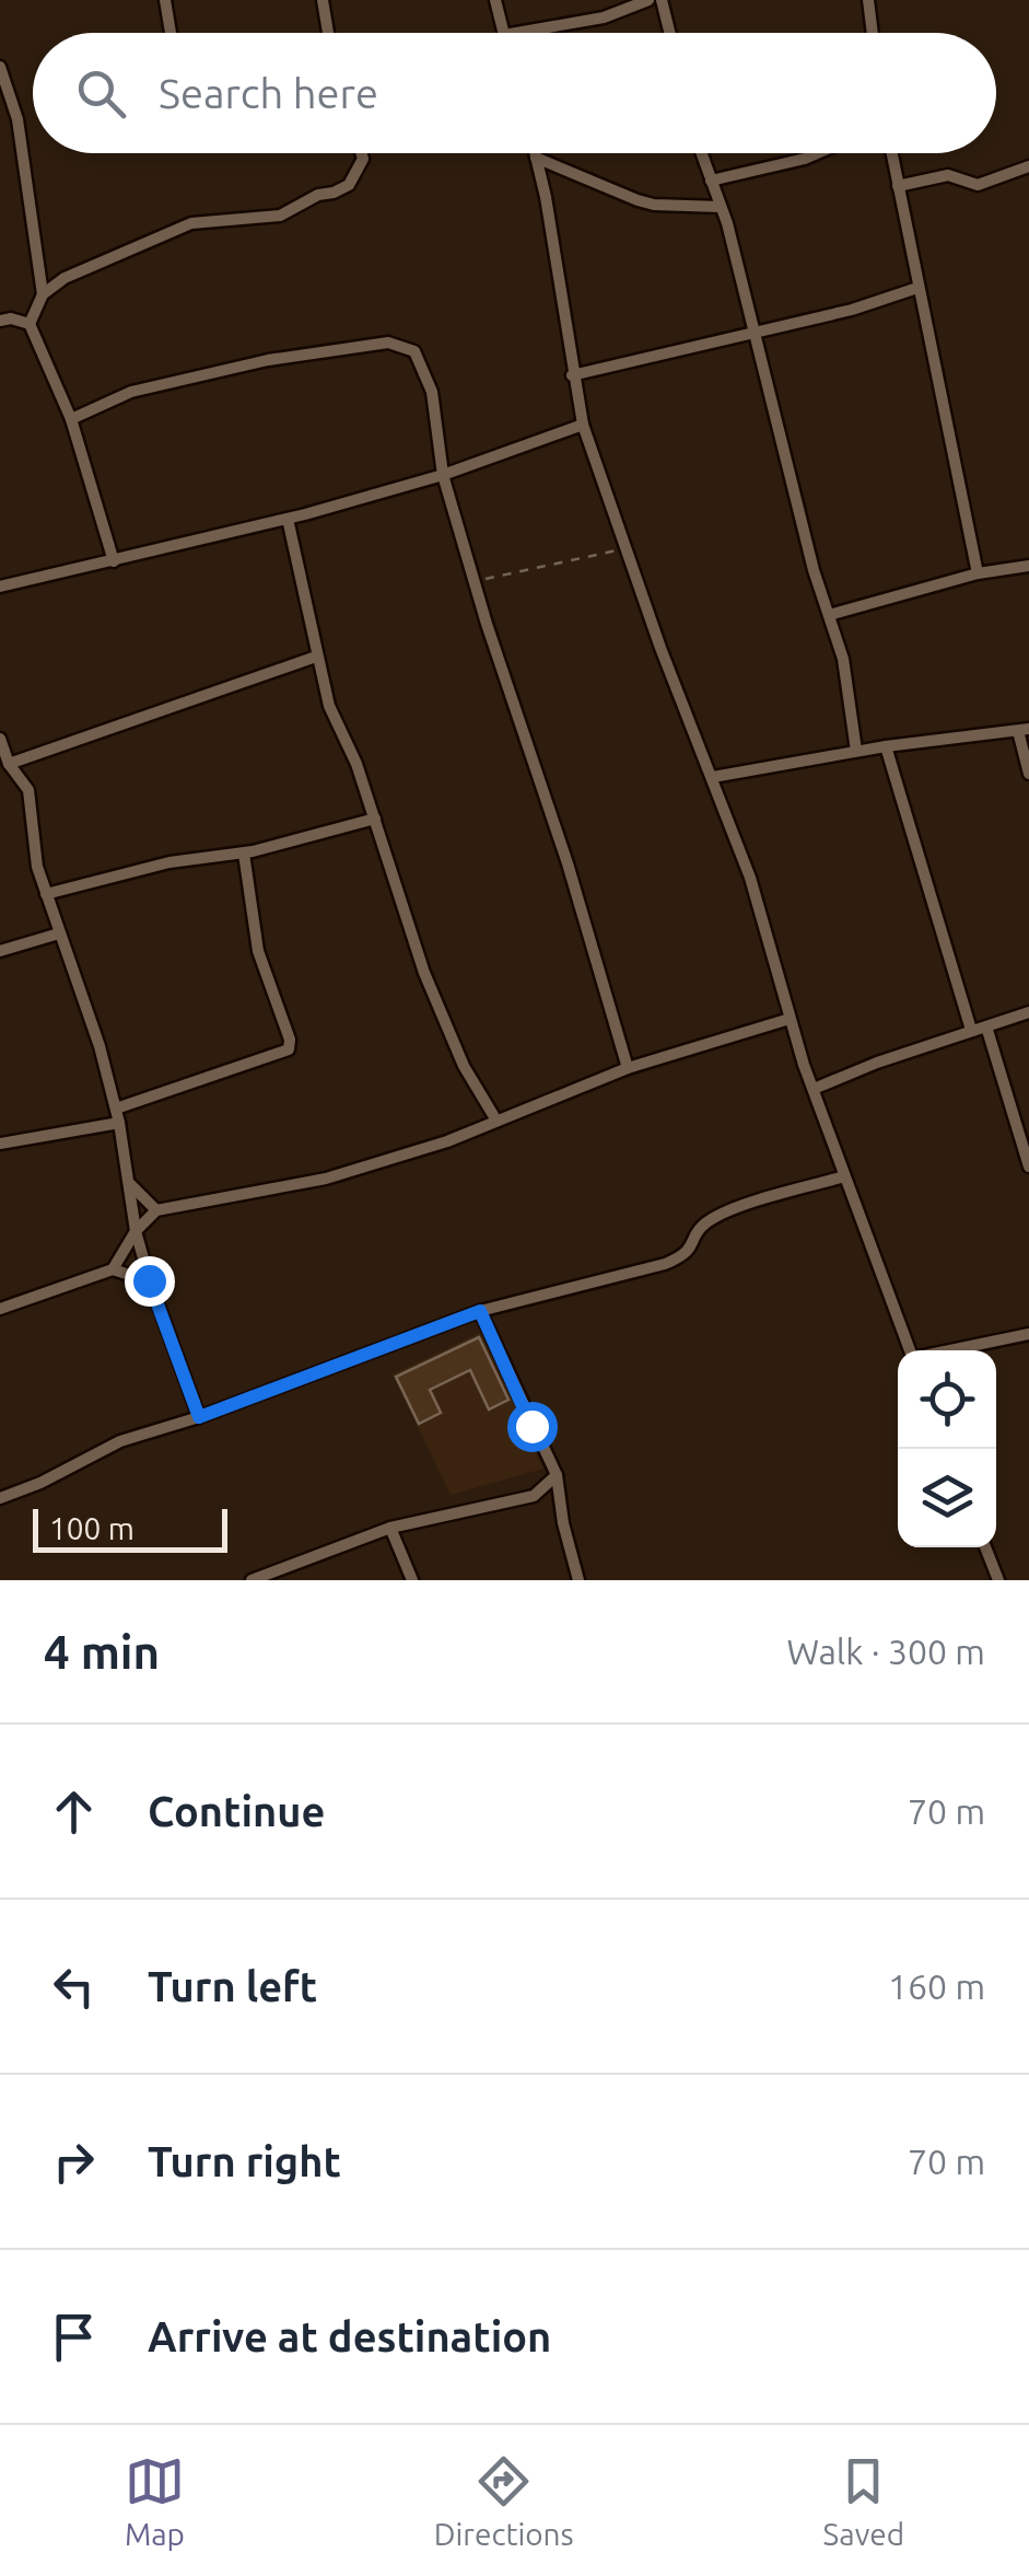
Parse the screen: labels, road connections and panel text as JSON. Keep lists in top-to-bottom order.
{
  "scale_bar": "100 m",
  "page": {
    "search": "Search here",
    "scale": "100 m",
    "heading": ["4 min", "Walk · 300 m"],
    "list": [
      ["Continue", "70 m"],
      ["Turn left", "160 m"],
      ["Turn right", "70 m"],
      "Arrive at destination"
    ],
    "nav": ["Map", "Directions", "Saved"]
  }
}
